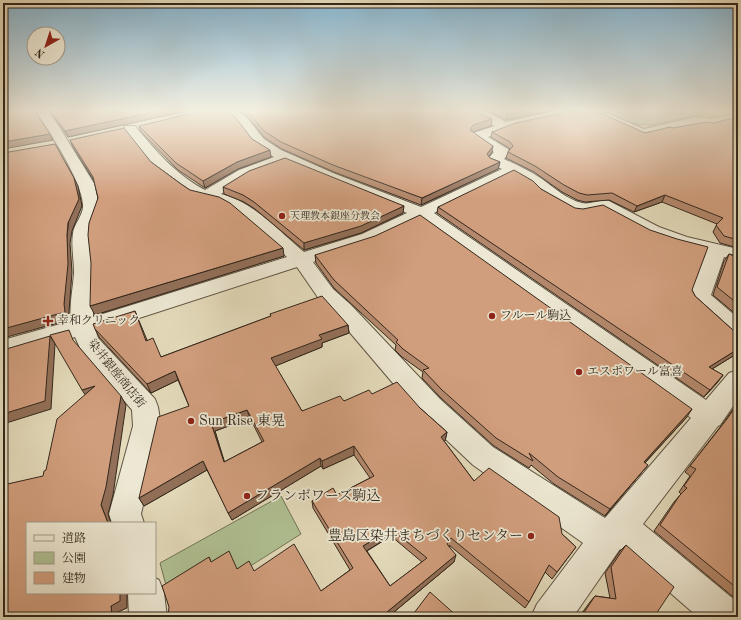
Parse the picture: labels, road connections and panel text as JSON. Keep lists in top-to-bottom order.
{
  "streets": {
    "street": ["染井銀座商店街"]
  },
  "places": {
    "other": [
      "天理教本銀座分教会",
      "フルール駒込",
      "エスポワール富喜",
      "Sun Rise 東晃",
      "フランボワーズ駒込",
      "豊島区染井まちづくりセンター"
    ],
    "health": ["幸和クリニック"]
  },
  "legend": ["道路", "公園", "建物"],
  "north": "bottom left"
}
